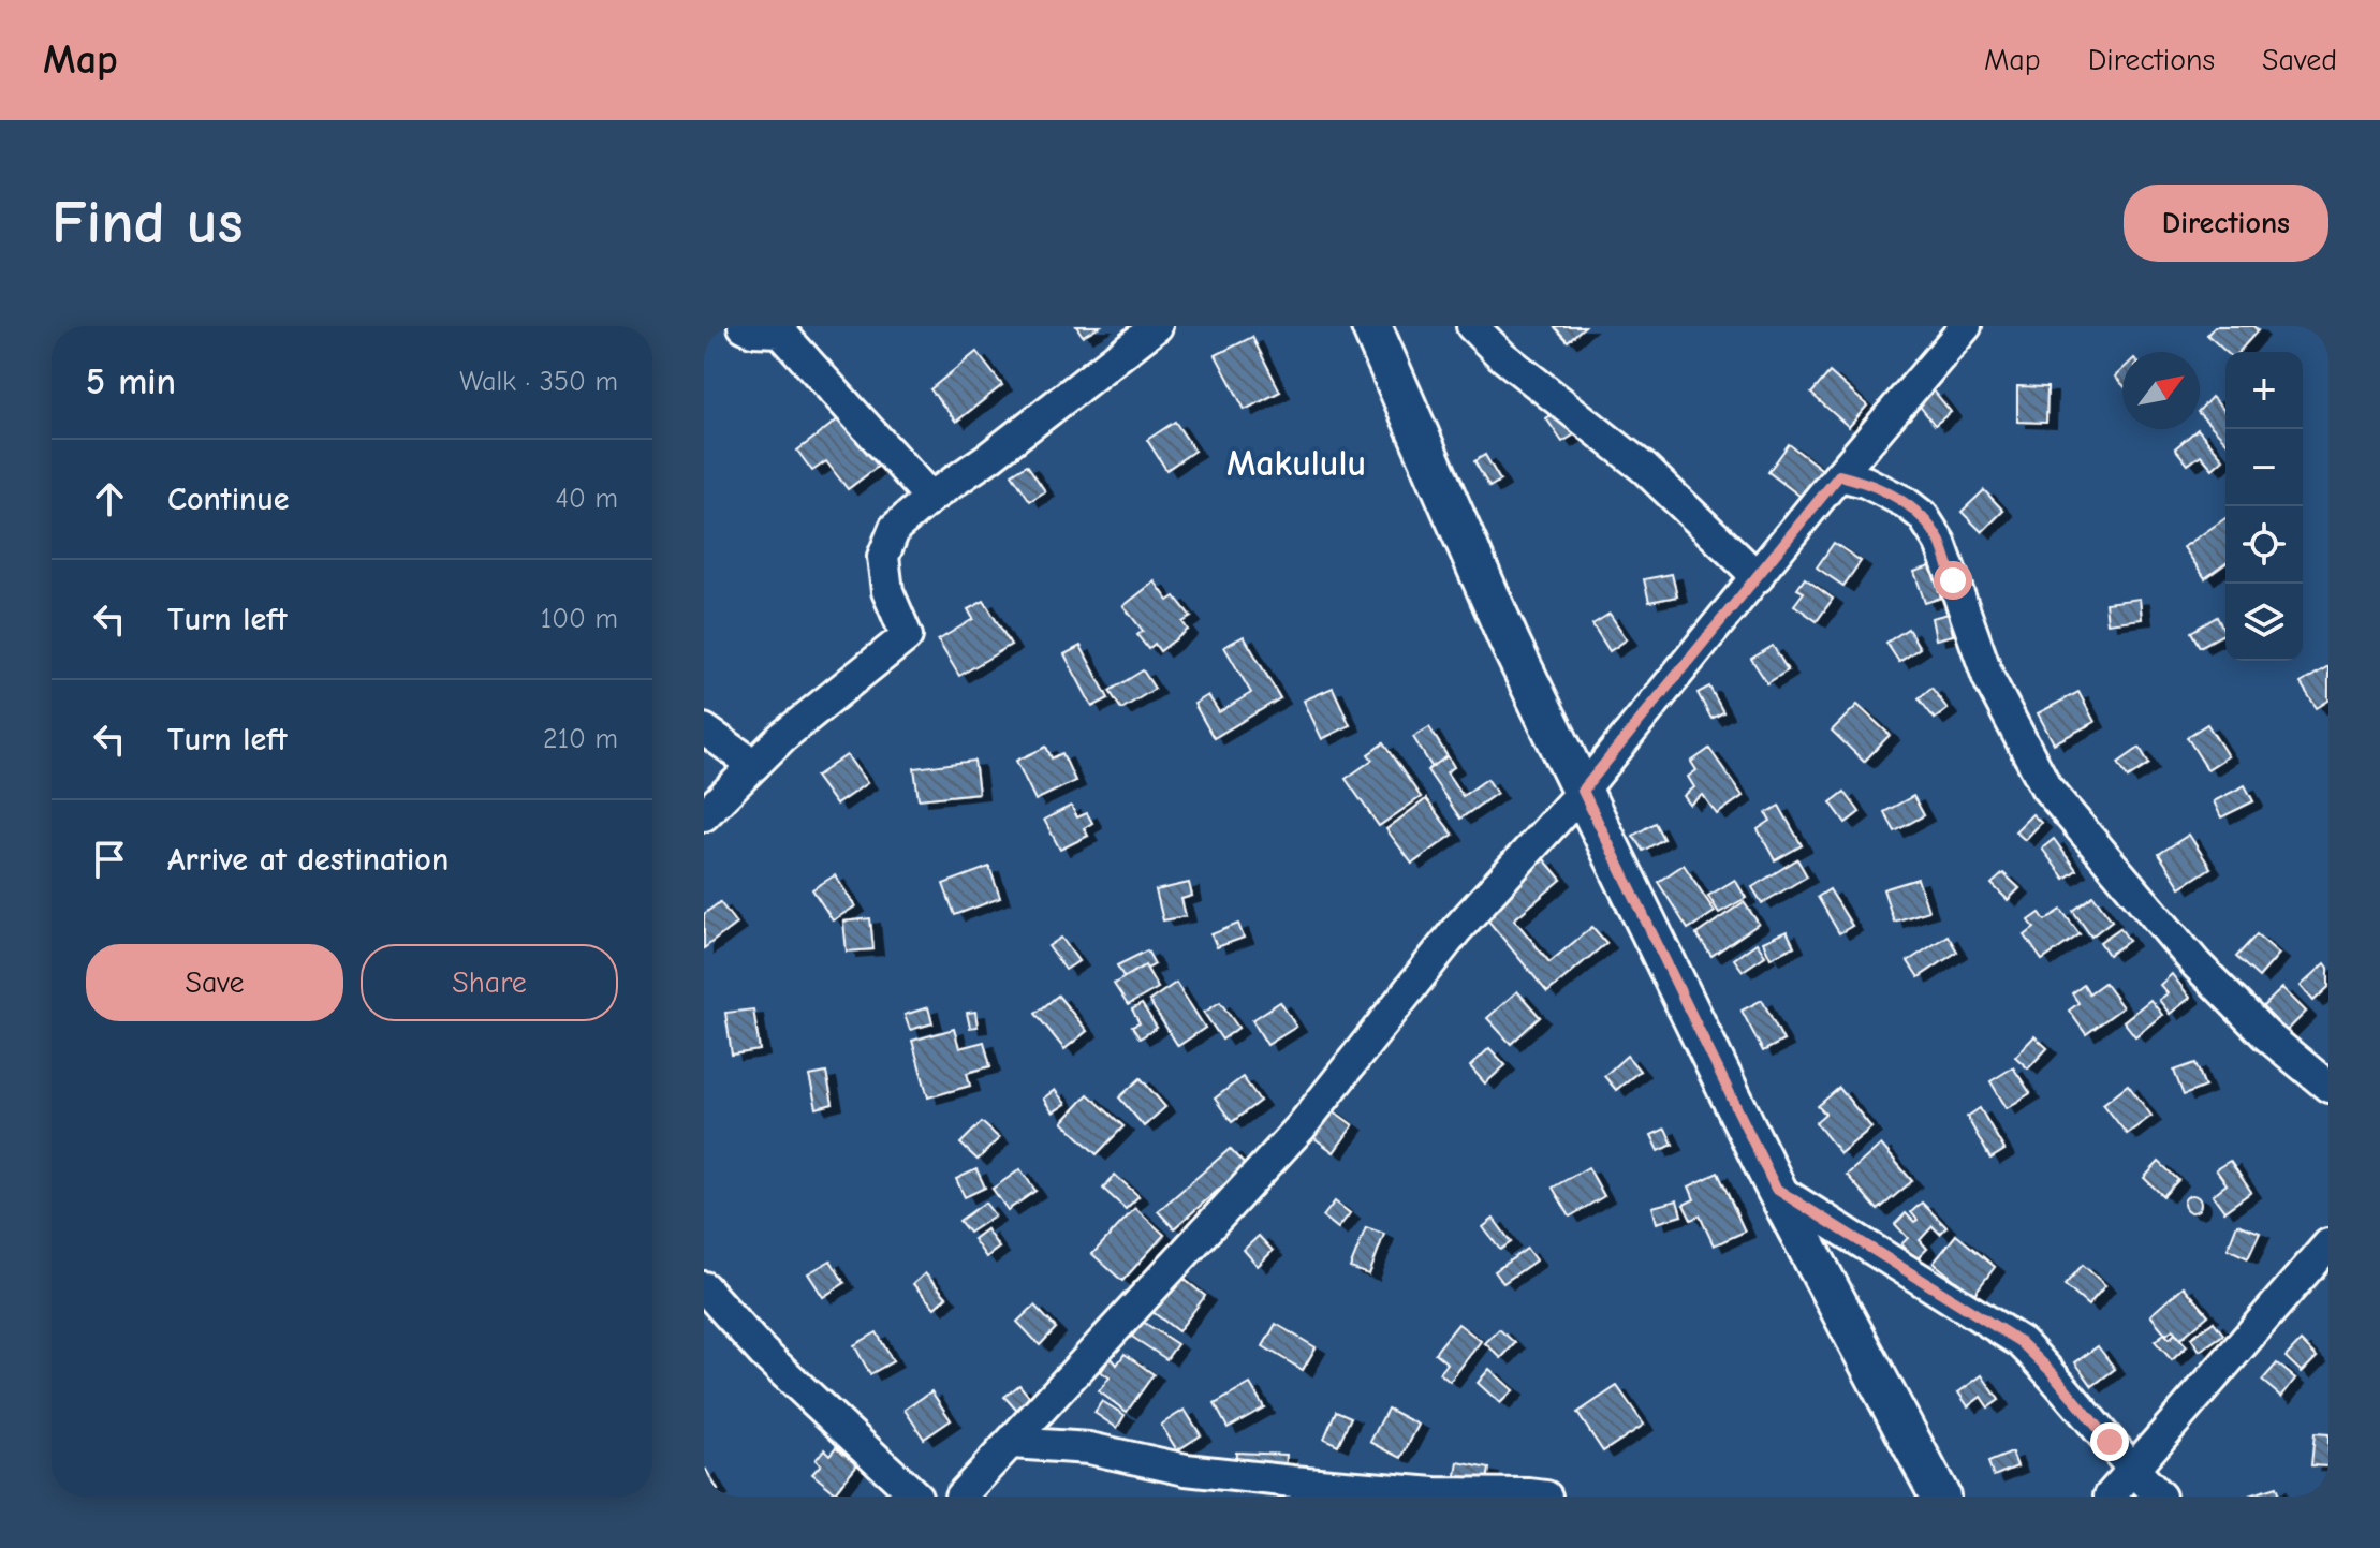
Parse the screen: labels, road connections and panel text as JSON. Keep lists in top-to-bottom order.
{
  "districts": ["Makululu"],
  "north": "top right",
  "page": {
    "header": "Map",
    "nav": ["Map", "Directions", "Saved"],
    "buttons": [
      "Directions",
      ["Save", "Share"]
    ],
    "title": "Find us",
    "heading": ["5 min", "Walk · 350 m"],
    "map_buttons": ["+", "−"],
    "list": [
      ["Continue", "40 m"],
      ["Turn left", "100 m"],
      ["Turn left", "210 m"],
      "Arrive at destination"
    ]
  }
}
